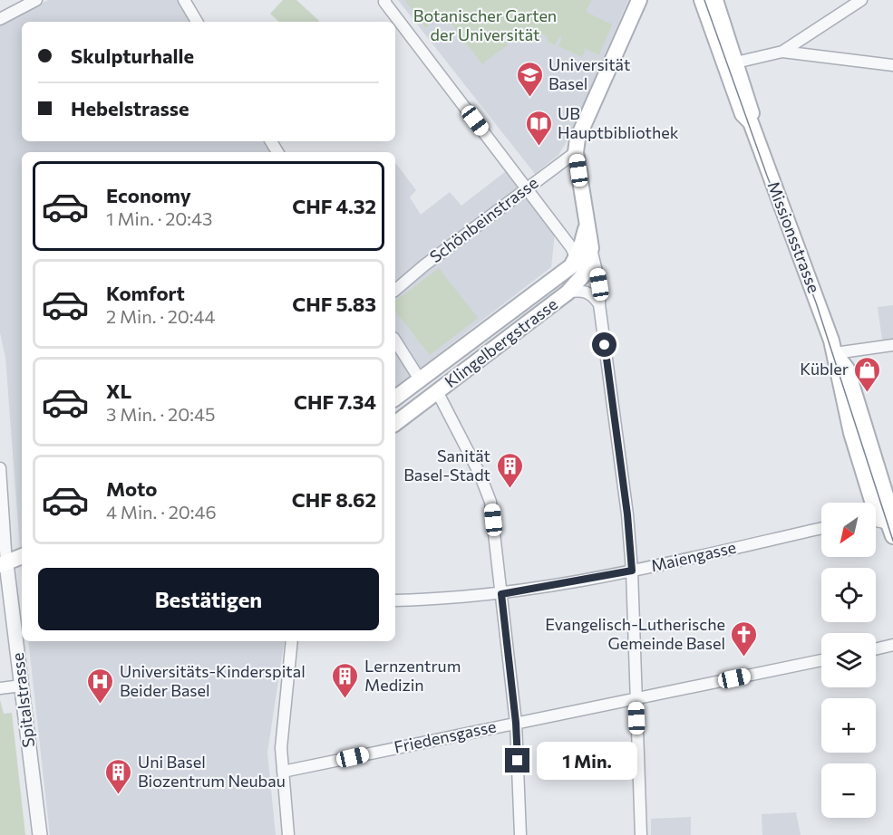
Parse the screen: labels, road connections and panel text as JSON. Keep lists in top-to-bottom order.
{
  "streets": {
    "main road": ["Missionsstrasse", "Klingelbergstrasse"],
    "street": [
      "Schönbeinstrasse",
      "Maiengasse",
      "Spitalstrasse",
      "Friedensgasse"
    ]
  },
  "parks": ["Botanischer Garten der Universität"],
  "places": {
    "school or university": ["Universität Basel"],
    "library": ["UB Hauptbibliothek"],
    "shop": ["Kübler"],
    "building": ["Sanität Basel-Stadt", "Lernzentrum Medizin", "Uni Basel Biozentrum Neubau"],
    "church": ["Evangelisch-Lutherische Gemeinde Basel"],
    "hospital": ["Universitäts-Kinderspital Beider Basel"]
  },
  "north": "bottom left",
  "page": {
    "banner": ["Skulpturhalle", "Hebelstrasse"],
    "list": [
      {
        "name": "Economy",
        "note": "1 Min. · 20:43",
        "value": "CHF 4.32"
      },
      {
        "name": "Komfort",
        "note": "2 Min. · 20:44",
        "value": "CHF 5.83"
      },
      {
        "name": "XL",
        "note": "3 Min. · 20:45",
        "value": "CHF 7.34"
      },
      {
        "name": "Moto",
        "note": "4 Min. · 20:46",
        "value": "CHF 8.62"
      }
    ],
    "map_buttons": ["+", "−"],
    "buttons": "Bestätigen",
    "bubble": "1 Min."
  }
}
